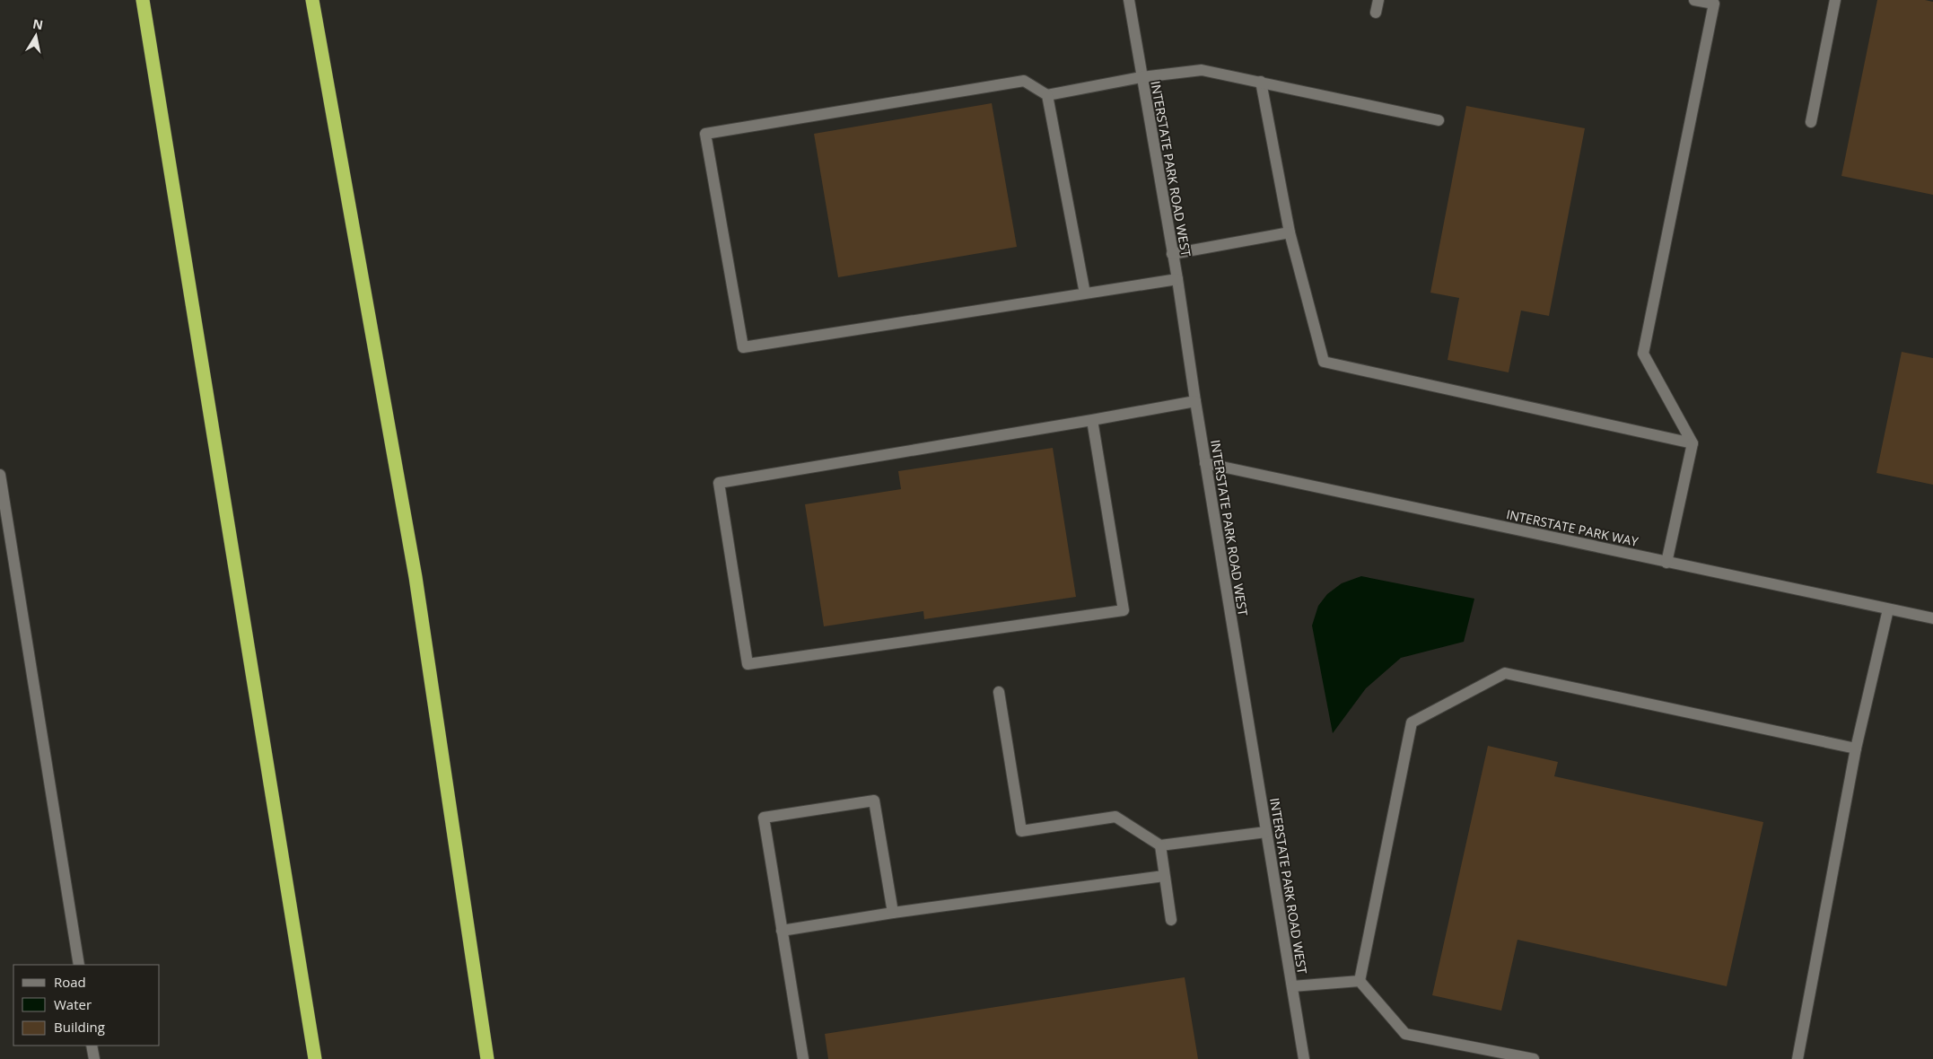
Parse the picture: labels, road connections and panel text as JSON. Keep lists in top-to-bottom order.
{
  "streets": {
    "street": ["INTERSTATE PARK ROAD WEST", "INTERSTATE PARK WAY"]
  },
  "crossings": [
    ["INTERSTATE PARK ROAD WEST", "INTERSTATE PARK WAY"]
  ],
  "legend": ["Road", "Water", "Building"],
  "north": "top"
}
